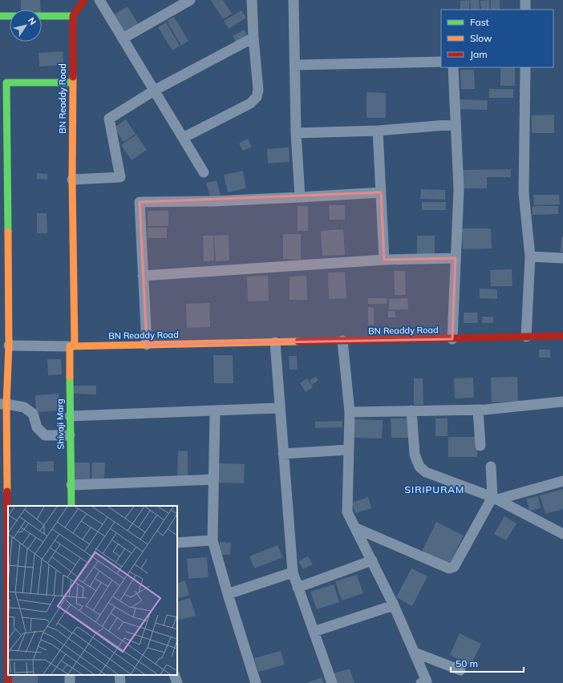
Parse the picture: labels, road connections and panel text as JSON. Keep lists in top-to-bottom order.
{
  "streets": {
    "street": ["BN Readdy Road", "Shivaji Marg"]
  },
  "crossings": [
    ["BN Readdy Road", "Shivaji Marg"]
  ],
  "districts": ["SIRIPURAM"],
  "legend": ["Fast", "Slow", "Jam"],
  "scale_bar": "50 m",
  "north": "top right"
}
